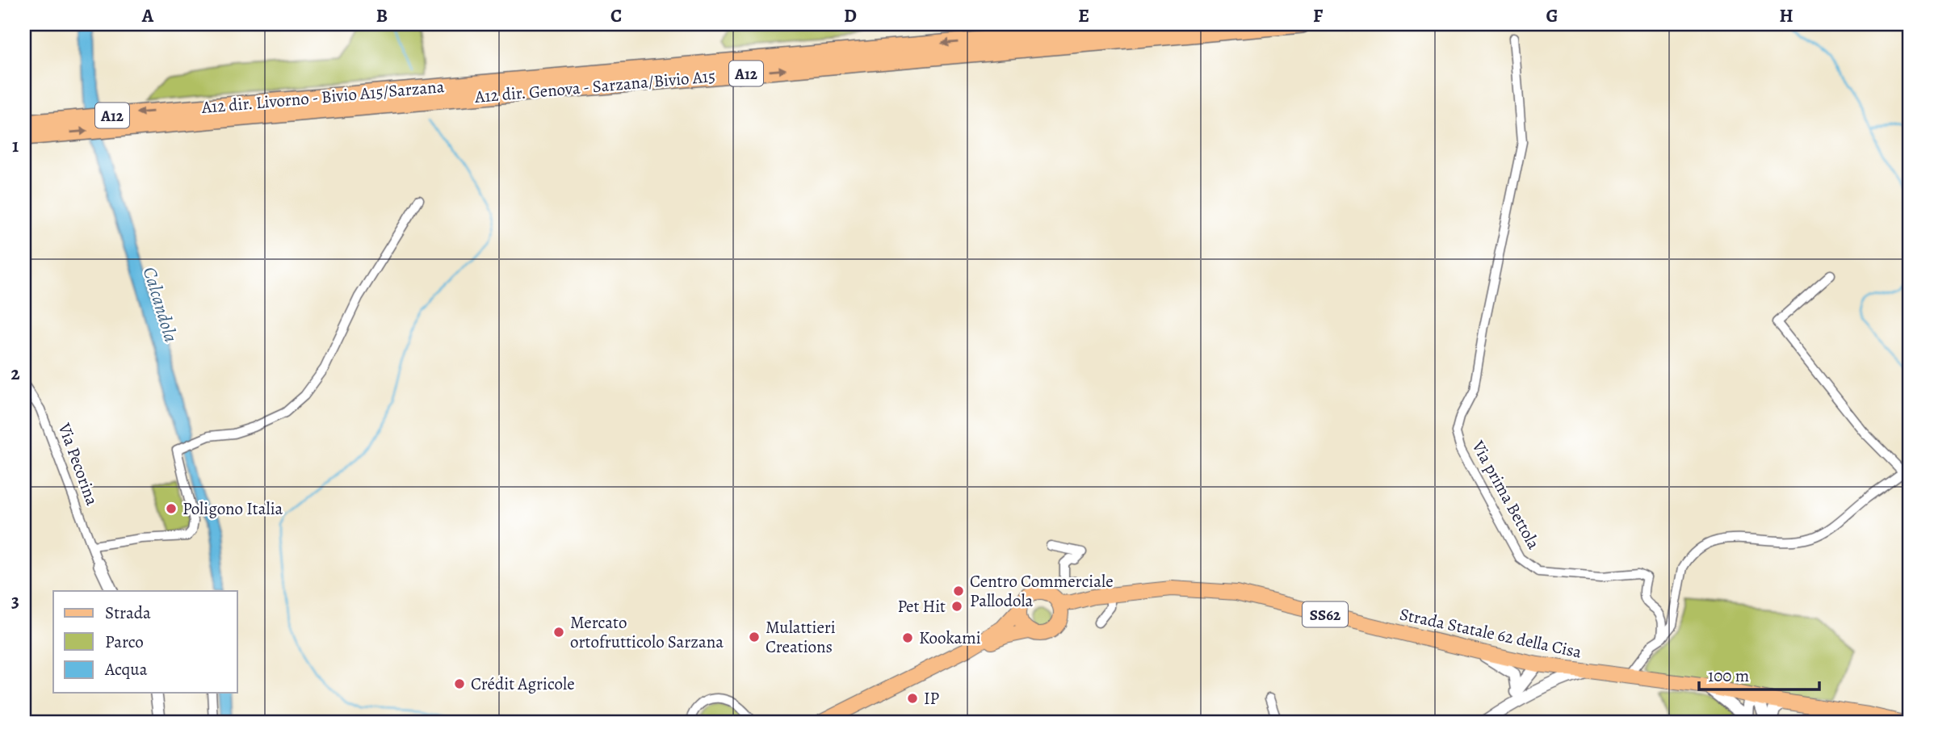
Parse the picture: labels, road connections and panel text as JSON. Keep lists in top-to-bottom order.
{
  "streets": {
    "highway": ["A12", "A12 dir. Genova - Sarzana/Bivio A15", "A12 dir. Livorno - Bivio A15/Sarzana"],
    "main road": ["SS62", "Strada Statale 62 della Cisa"],
    "street": ["Via Pecorina", "Via prima Bettola"]
  },
  "one_way": ["A12 dir. Genova - Sarzana/Bivio A15", "A12 dir. Livorno - Bivio A15/Sarzana"],
  "water": ["Calcandola"],
  "places": [
    "Poligono Italia",
    "Centro Commerciale Pallodola",
    "Pet Hit",
    "Mercato ortofrutticolo Sarzana",
    "Mulattieri Creations",
    "Kookami",
    "Crédit Agricole",
    "IP"
  ],
  "legend": ["Strada", "Parco", "Acqua"],
  "scale_bar": "100 m",
  "grid": {
    "columns": [
      "A",
      "B",
      "C",
      "D",
      "E",
      "F",
      "G",
      "H"
    ],
    "rows": ["1", "2", "3"]
  }
}
